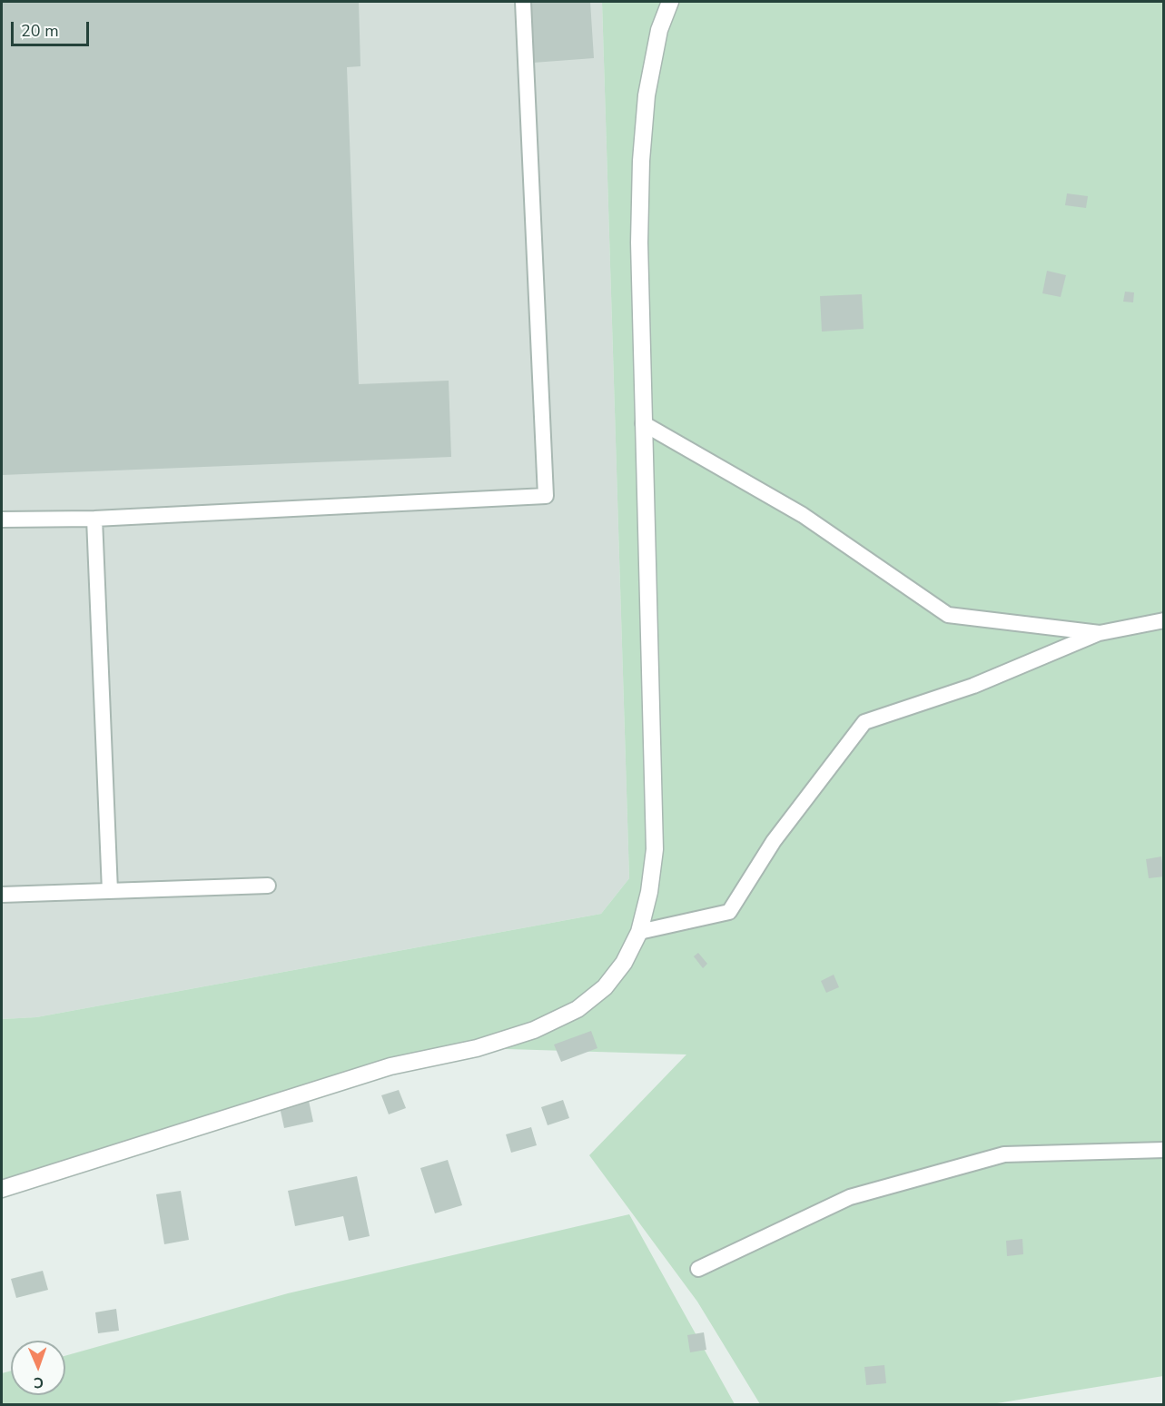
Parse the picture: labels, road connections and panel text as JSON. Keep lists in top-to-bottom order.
{
  "scale_bar": "20 m",
  "north": "bottom"
}
